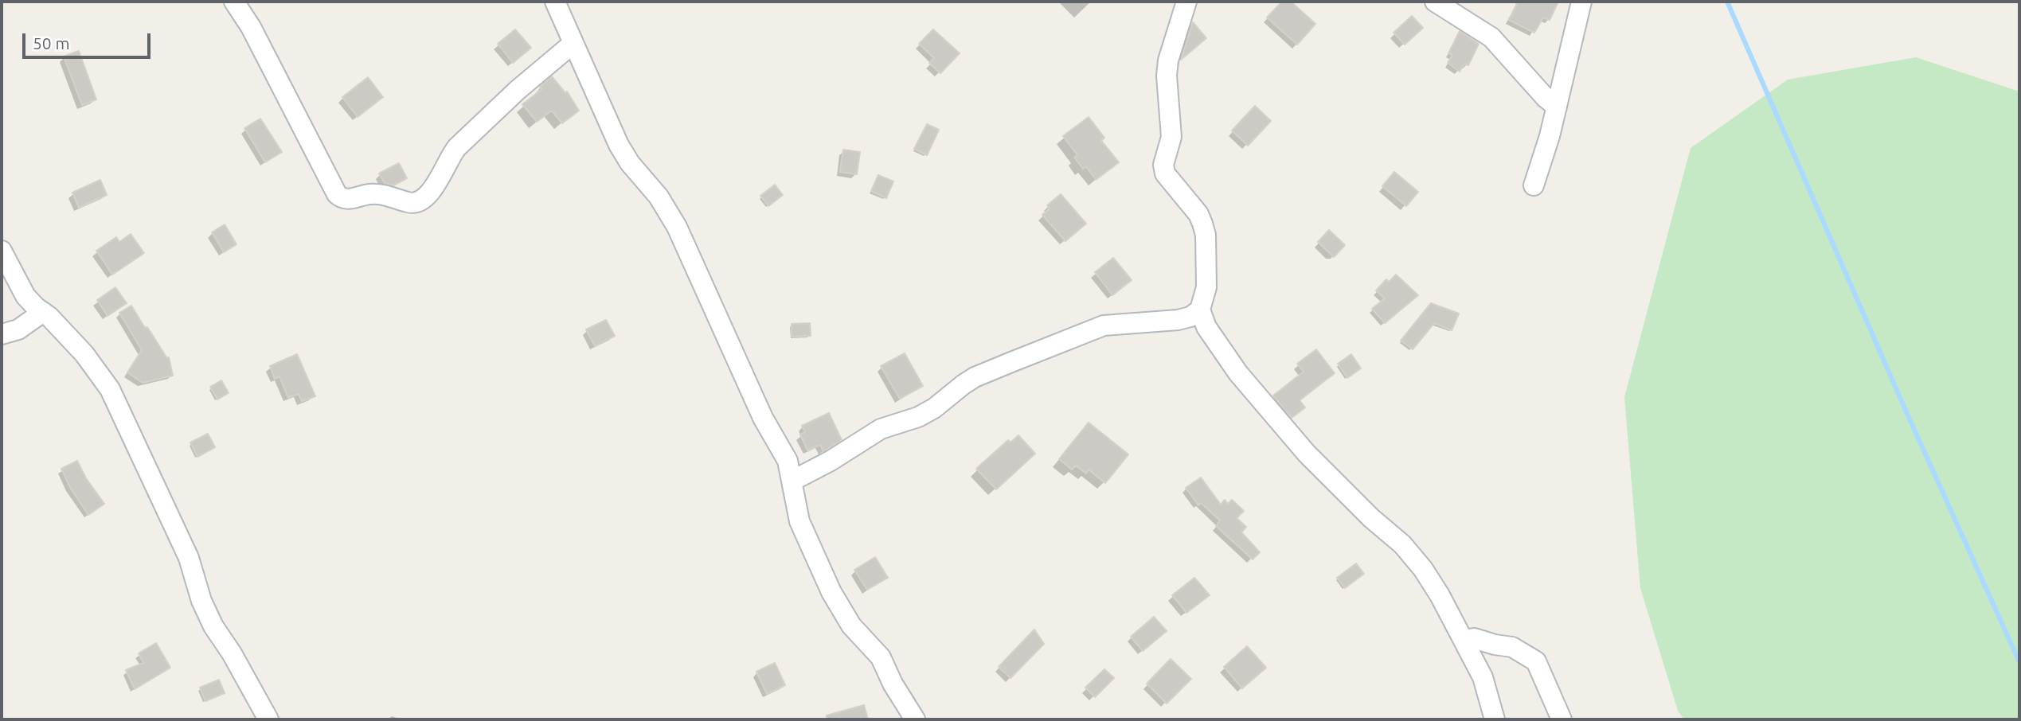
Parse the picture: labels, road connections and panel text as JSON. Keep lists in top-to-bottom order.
{
  "scale_bar": "50 m"
}
